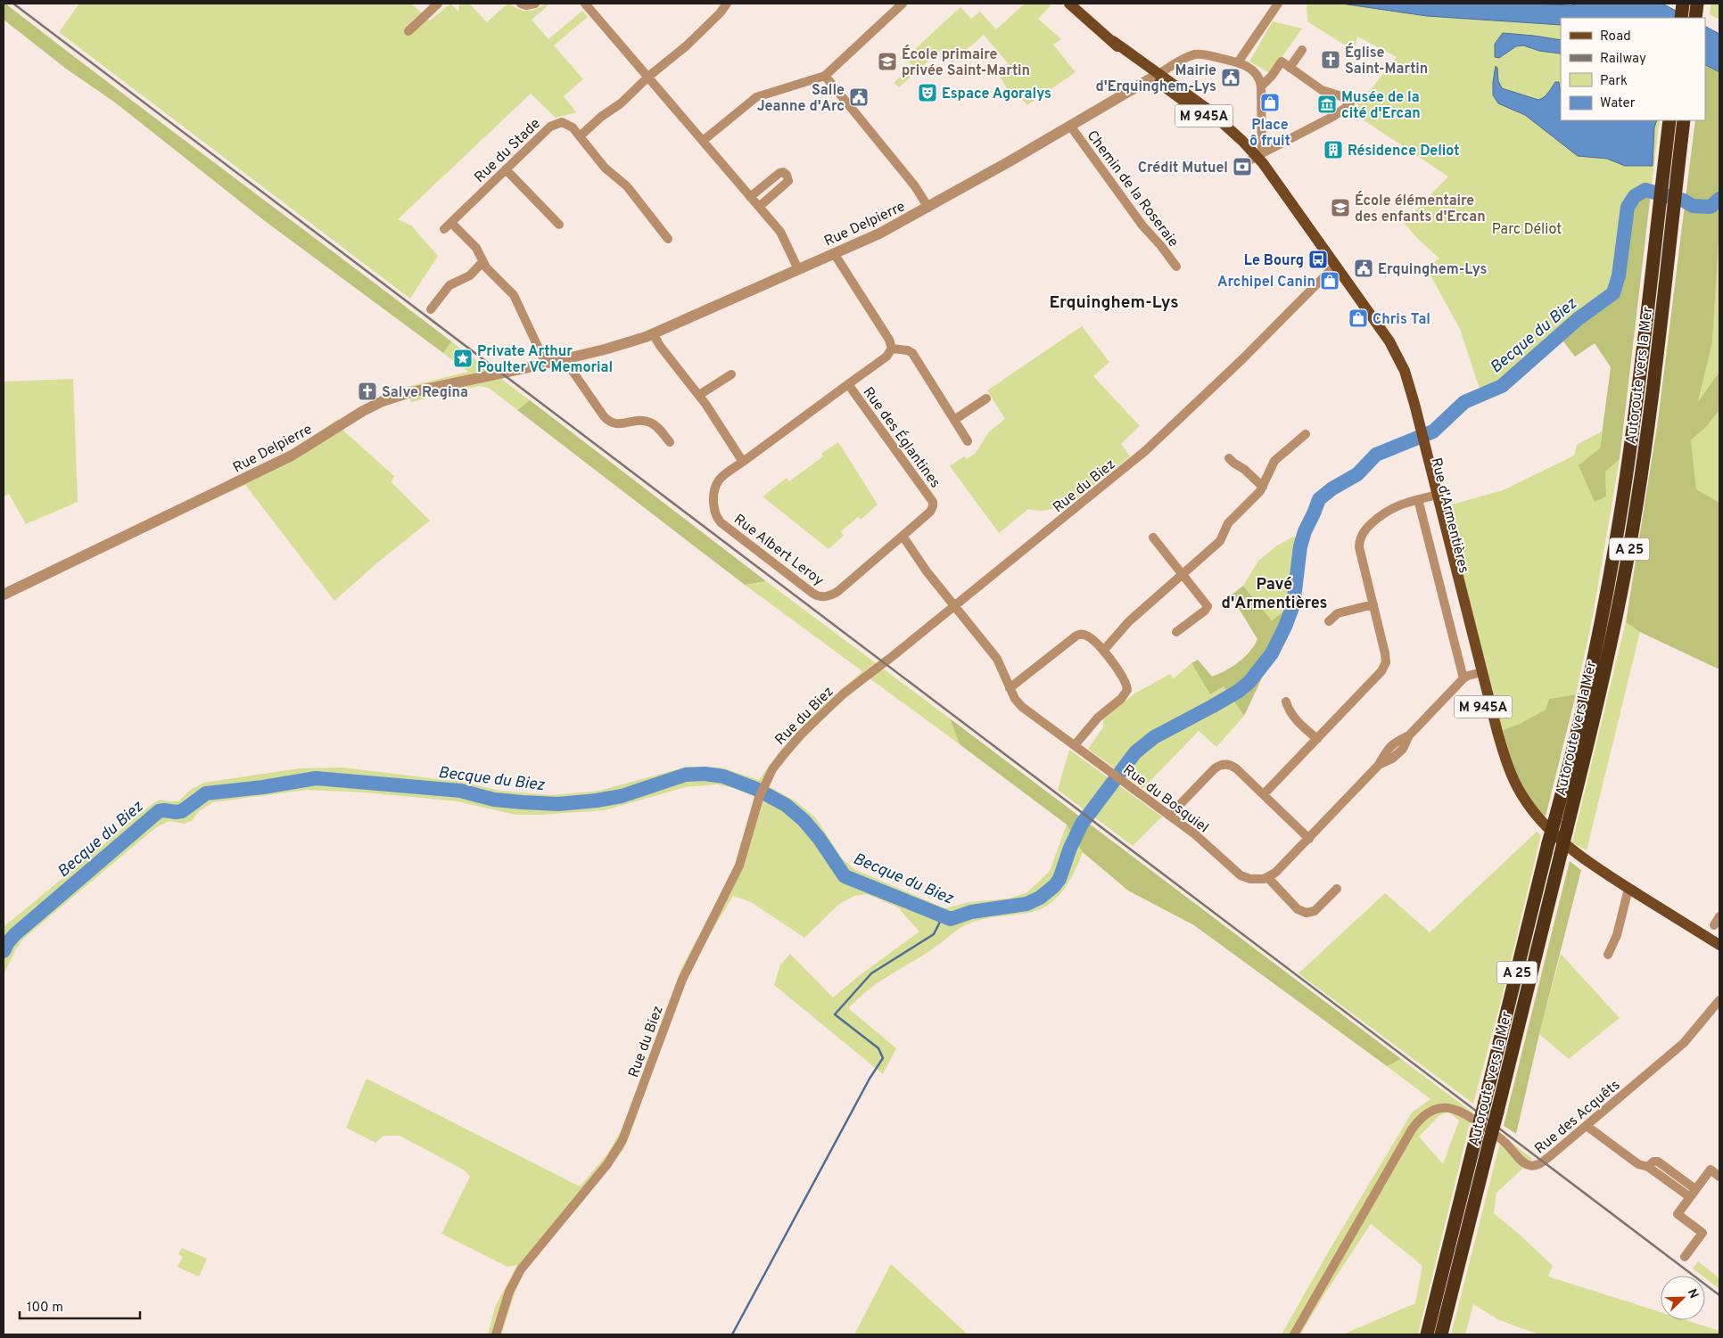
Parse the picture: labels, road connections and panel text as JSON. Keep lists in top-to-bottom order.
{
  "streets": {
    "highway": ["Autoroute vers la Mer", "A 25"],
    "main road": ["M 945A", "Rue d'Armentières"],
    "street": [
      "Rue du Stade",
      "Chemin de la Roseraie",
      "Rue Delpierre",
      "Rue des Églantines",
      "Rue du Biez",
      "Rue Albert Leroy",
      "Rue du Bosquiel",
      "Rue des Acquêts"
    ]
  },
  "crossings": [
    ["M 945A", "Rue Delpierre"],
    ["M 945A", "Rue d'Armentières"],
    ["Rue du Stade", "Rue Delpierre"],
    ["Chemin de la Roseraie", "Rue Delpierre"],
    ["Rue des Églantines", "Rue Albert Leroy"],
    ["Rue du Biez", "Rue d'Armentières"],
    ["Rue du Biez", "Rue du Bosquiel"]
  ],
  "districts": ["Erquinghem-Lys", "Pavé d'Armentières"],
  "water": ["Becque du Biez"],
  "parks": ["Parc Déliot"],
  "places": {
    "church": ["Église Saint-Martin", "Salve Regina"],
    "school or university": ["École primaire privée Saint-Martin", "École élémentaire des enfants d'Ercan"],
    "public building": ["Mairie d'Erquinghem-Lys", "Salle Jeanne d'Arc", "Erquinghem-Lys"],
    "theatre": ["Espace Agoralys"],
    "shop": ["Place ô fruit", "Archipel Canin", "Chris Tal"],
    "museum": ["Musée de la cité d'Ercan"],
    "building": ["Résidence Deliot"],
    "bank": ["Crédit Mutuel"],
    "bus stop": ["Le Bourg"],
    "place": ["Private Arthur Poulter VC Memorial"]
  },
  "legend": [
    "Road",
    "Railway",
    "Park",
    "Water"
  ],
  "scale_bar": "100 m",
  "north": "top right"
}
